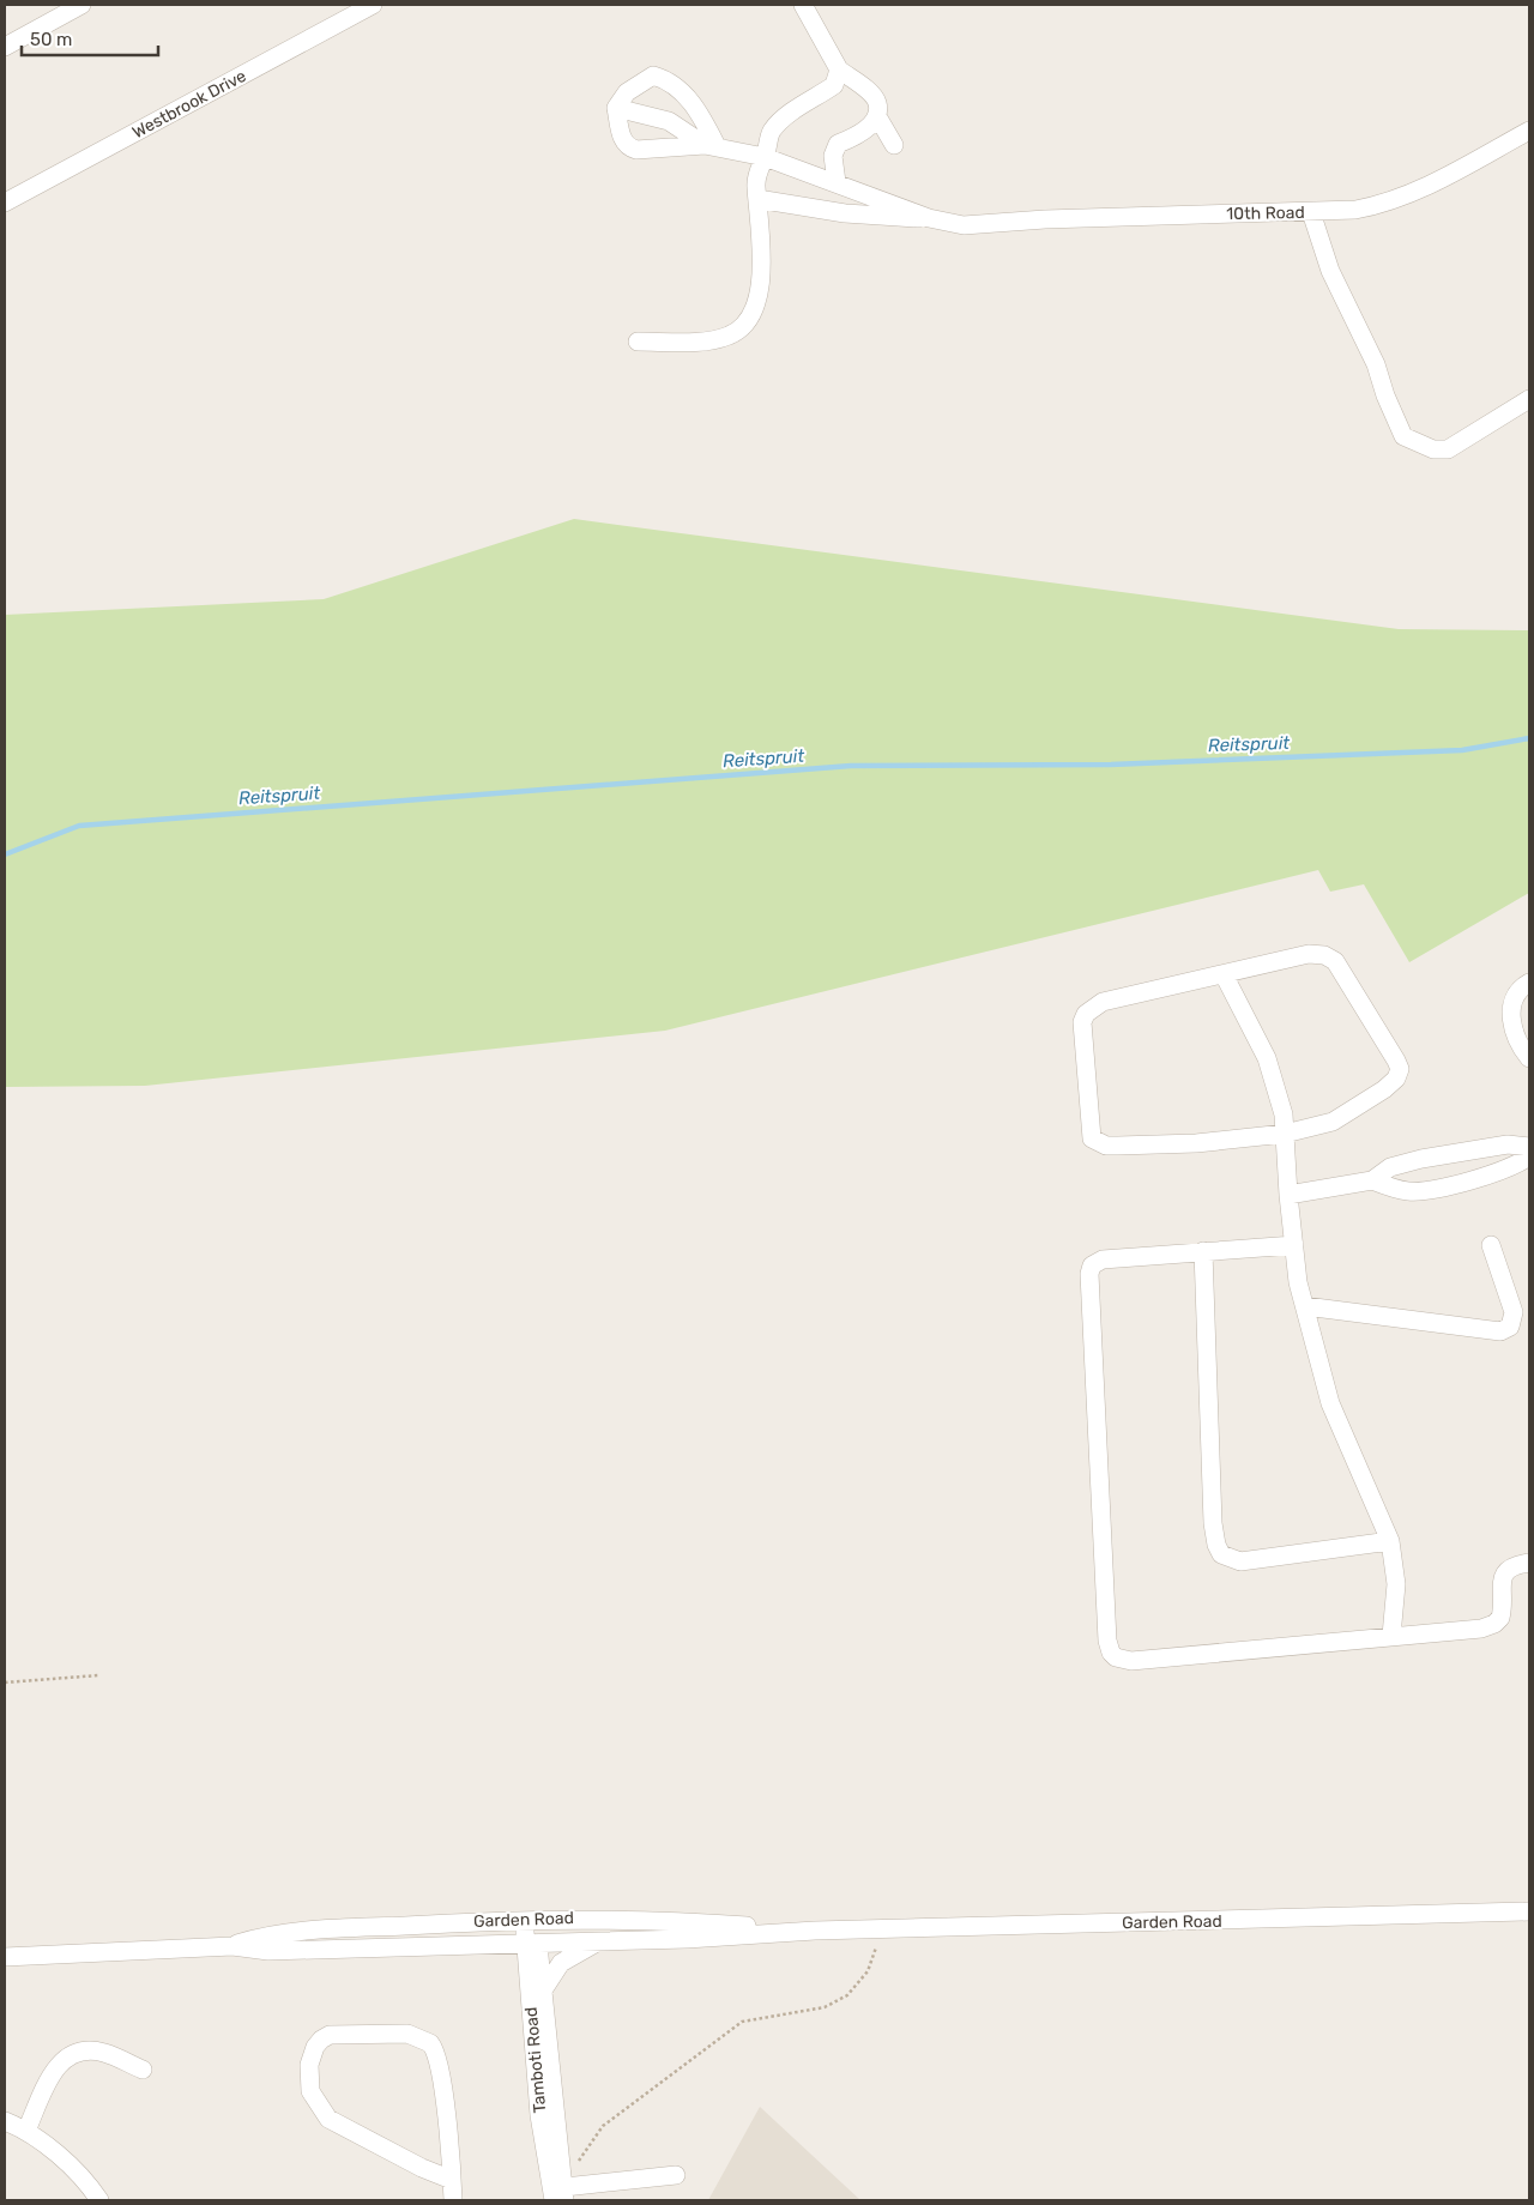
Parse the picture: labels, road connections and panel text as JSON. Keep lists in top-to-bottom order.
{
  "streets": {
    "street": [
      "Westbrook Drive",
      "10th Road",
      "Garden Road",
      "Tamboti Road"
    ]
  },
  "crossings": [
    ["Garden Road", "Tamboti Road"]
  ],
  "water": ["Reitspruit"],
  "scale_bar": "50 m"
}
